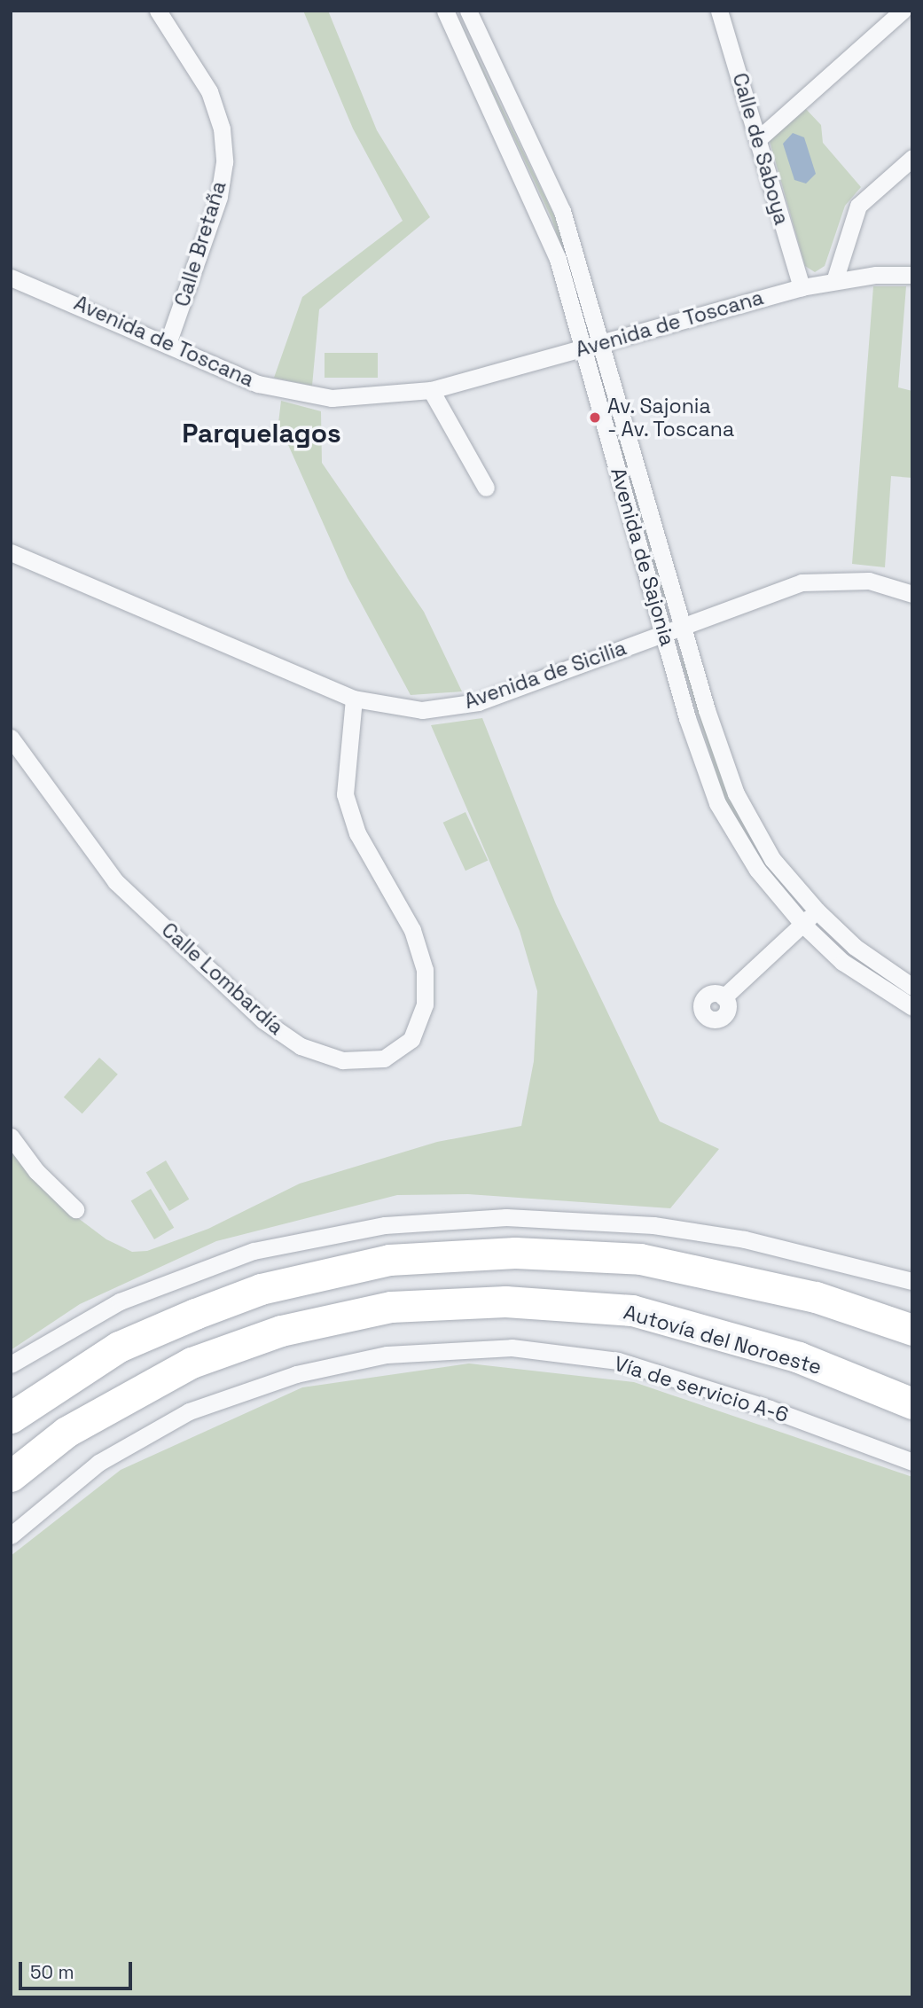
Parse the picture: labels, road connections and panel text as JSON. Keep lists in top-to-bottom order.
{
  "streets": {
    "highway": ["Autovía del Noroeste"],
    "street": [
      "Calle de Saboya",
      "Calle Bretaña",
      "Avenida de Toscana",
      "Avenida de Sajonia",
      "Avenida de Sicilia",
      "Calle Lombardía",
      "Vía de servicio A-6"
    ]
  },
  "crossings": [
    ["Calle de Saboya", "Avenida de Toscana"],
    ["Calle Bretaña", "Avenida de Toscana"],
    ["Avenida de Toscana", "Avenida de Sajonia"],
    ["Avenida de Sajonia", "Avenida de Sicilia"],
    ["Avenida de Sicilia", "Calle Lombardía"]
  ],
  "districts": ["Parquelagos"],
  "places": ["Av. Sajonia - Av. Toscana"],
  "scale_bar": "50 m"
}
